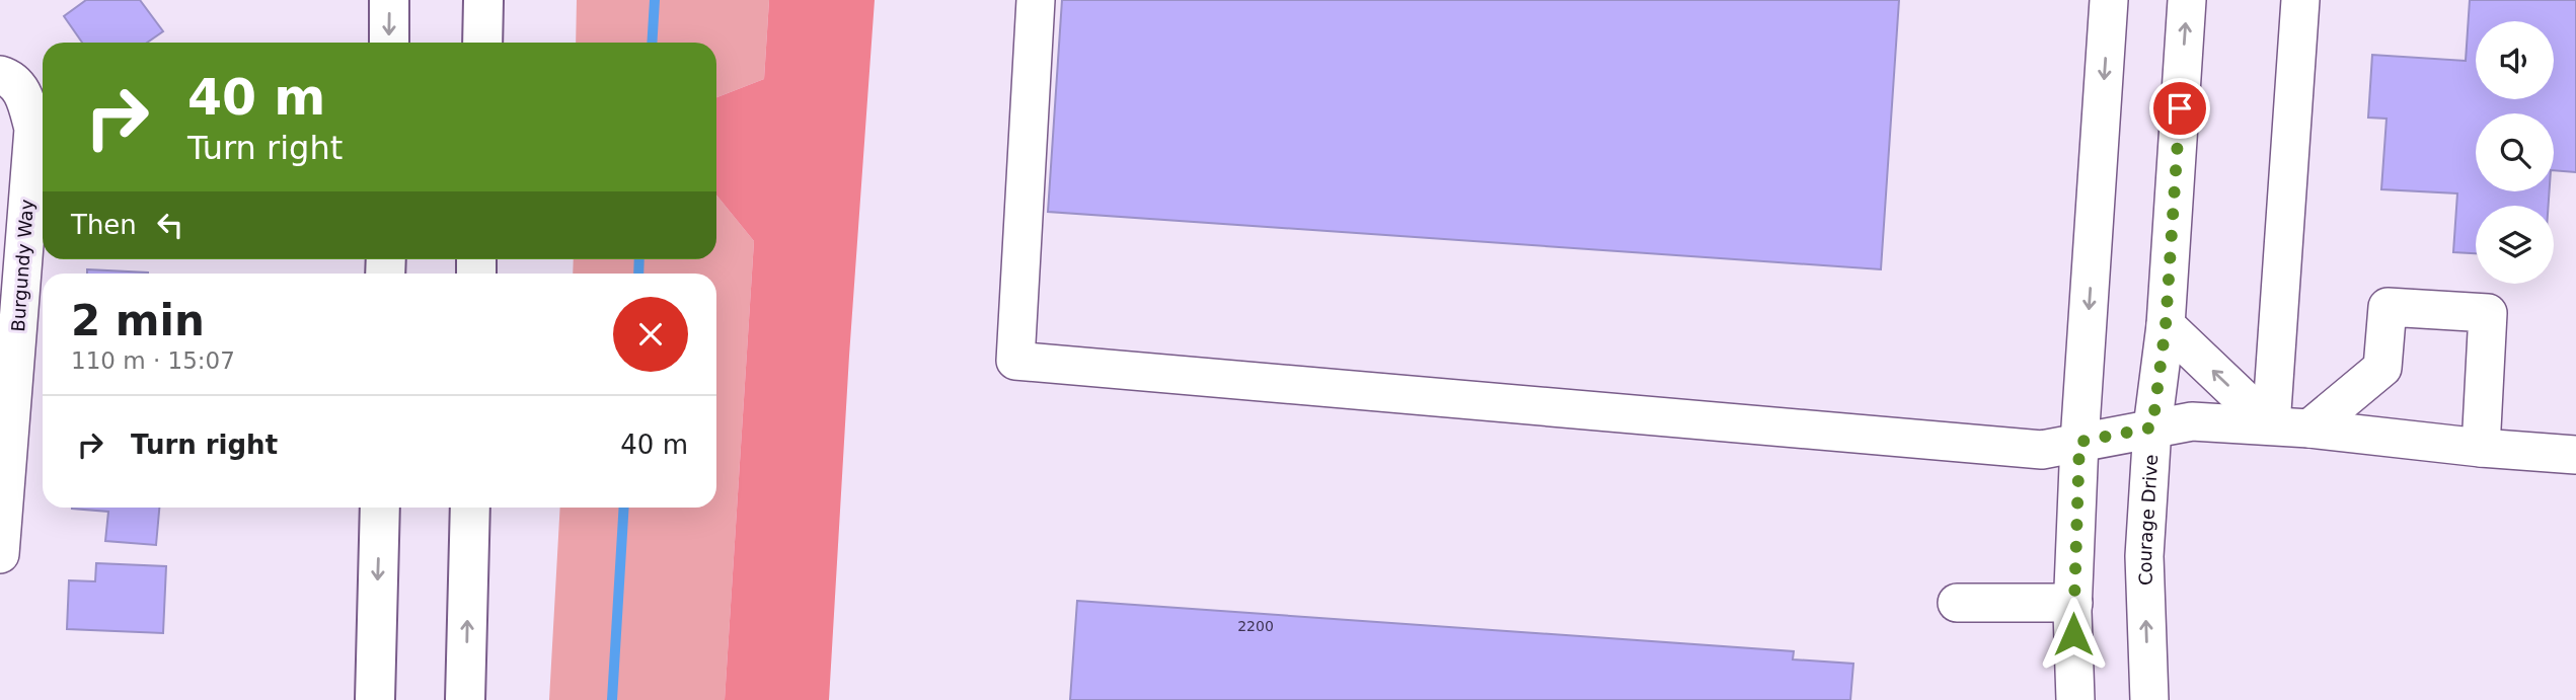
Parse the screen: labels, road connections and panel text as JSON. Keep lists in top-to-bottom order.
{
  "streets": {
    "street": ["Burgundy Way", "Courage Drive"]
  },
  "house_numbers": ["2200"],
  "page": {
    "turn": ["40 m", "Turn right"],
    "then": "Then",
    "heading": ["2 min", "110 m · 15:07"],
    "list": [
      {
        "name": "Turn right",
        "value": "40 m"
      }
    ]
  }
}
